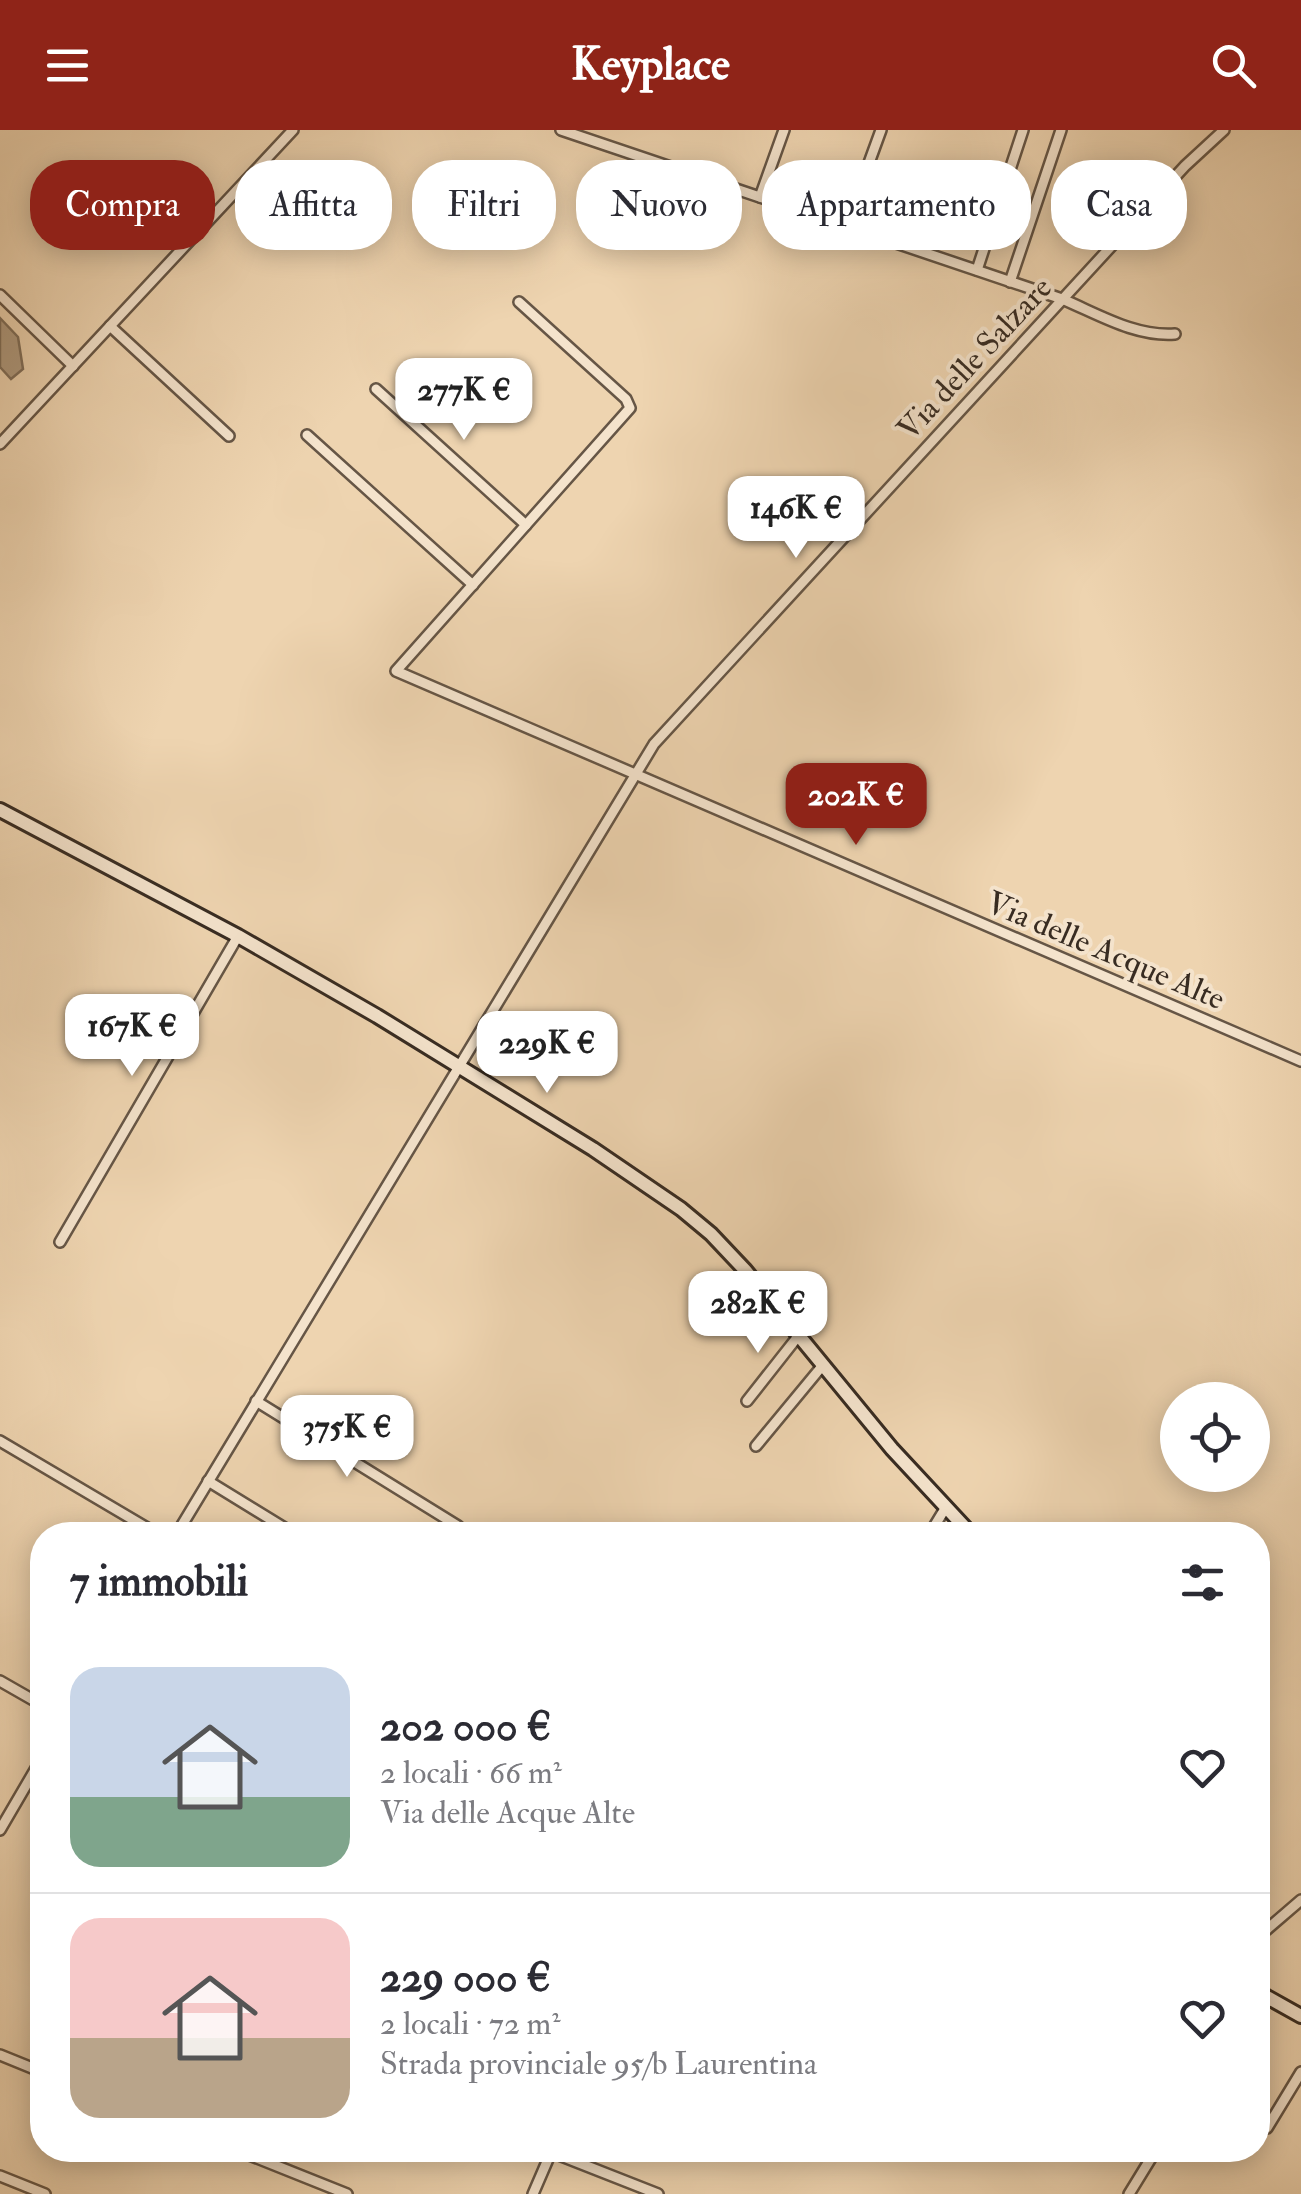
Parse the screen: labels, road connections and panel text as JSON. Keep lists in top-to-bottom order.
{
  "streets": {
    "street": ["Via delle Salzare", "Via delle Acque Alte"]
  },
  "crossings": [
    ["Via delle Salzare", "Via delle Acque Alte"]
  ],
  "page": {
    "header": "Keyplace",
    "chip": [
      "Compra",
      "Affitta",
      "Filtri",
      "Nuovo",
      "Appartamento",
      "Casa"
    ],
    "price": [
      "277K €",
      "146K €",
      "202K €",
      "167K €",
      "229K €",
      "282K €",
      "375K €"
    ],
    "heading": "7 immobili",
    "list": [
      {
        "name": "202 000 €",
        "note": "2 locali · 66 m² · Via delle Acque Alte"
      },
      {
        "name": "229 000 €",
        "note": "2 locali · 72 m² · Strada provinciale 95/b Laurentina"
      }
    ]
  }
}
